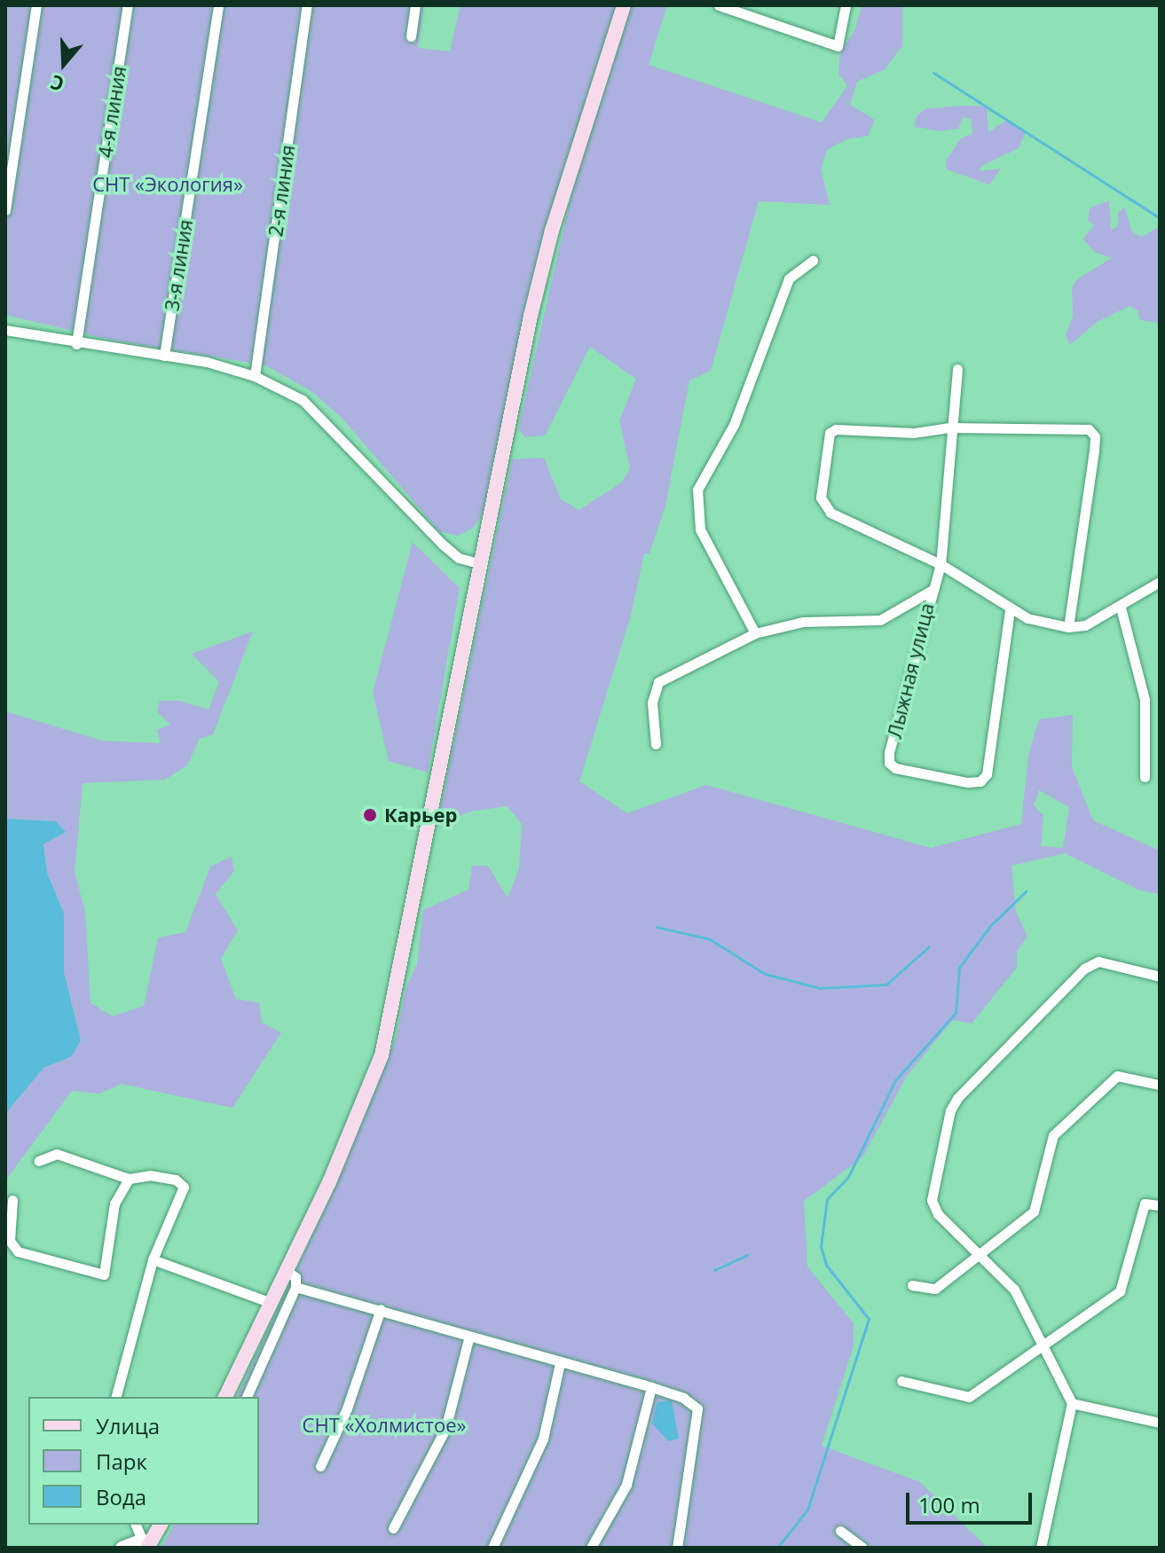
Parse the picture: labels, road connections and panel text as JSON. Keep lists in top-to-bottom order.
{
  "streets": {
    "street": [
      "4-я линия",
      "2-я линия",
      "3-я линия",
      "Лыжная улица"
    ]
  },
  "parks": ["СНТ «Экология»", "СНТ «Холмистое»"],
  "places": ["Карьер"],
  "legend": ["Улица", "Парк", "Вода"],
  "scale_bar": "100 m",
  "north": "bottom"
}
